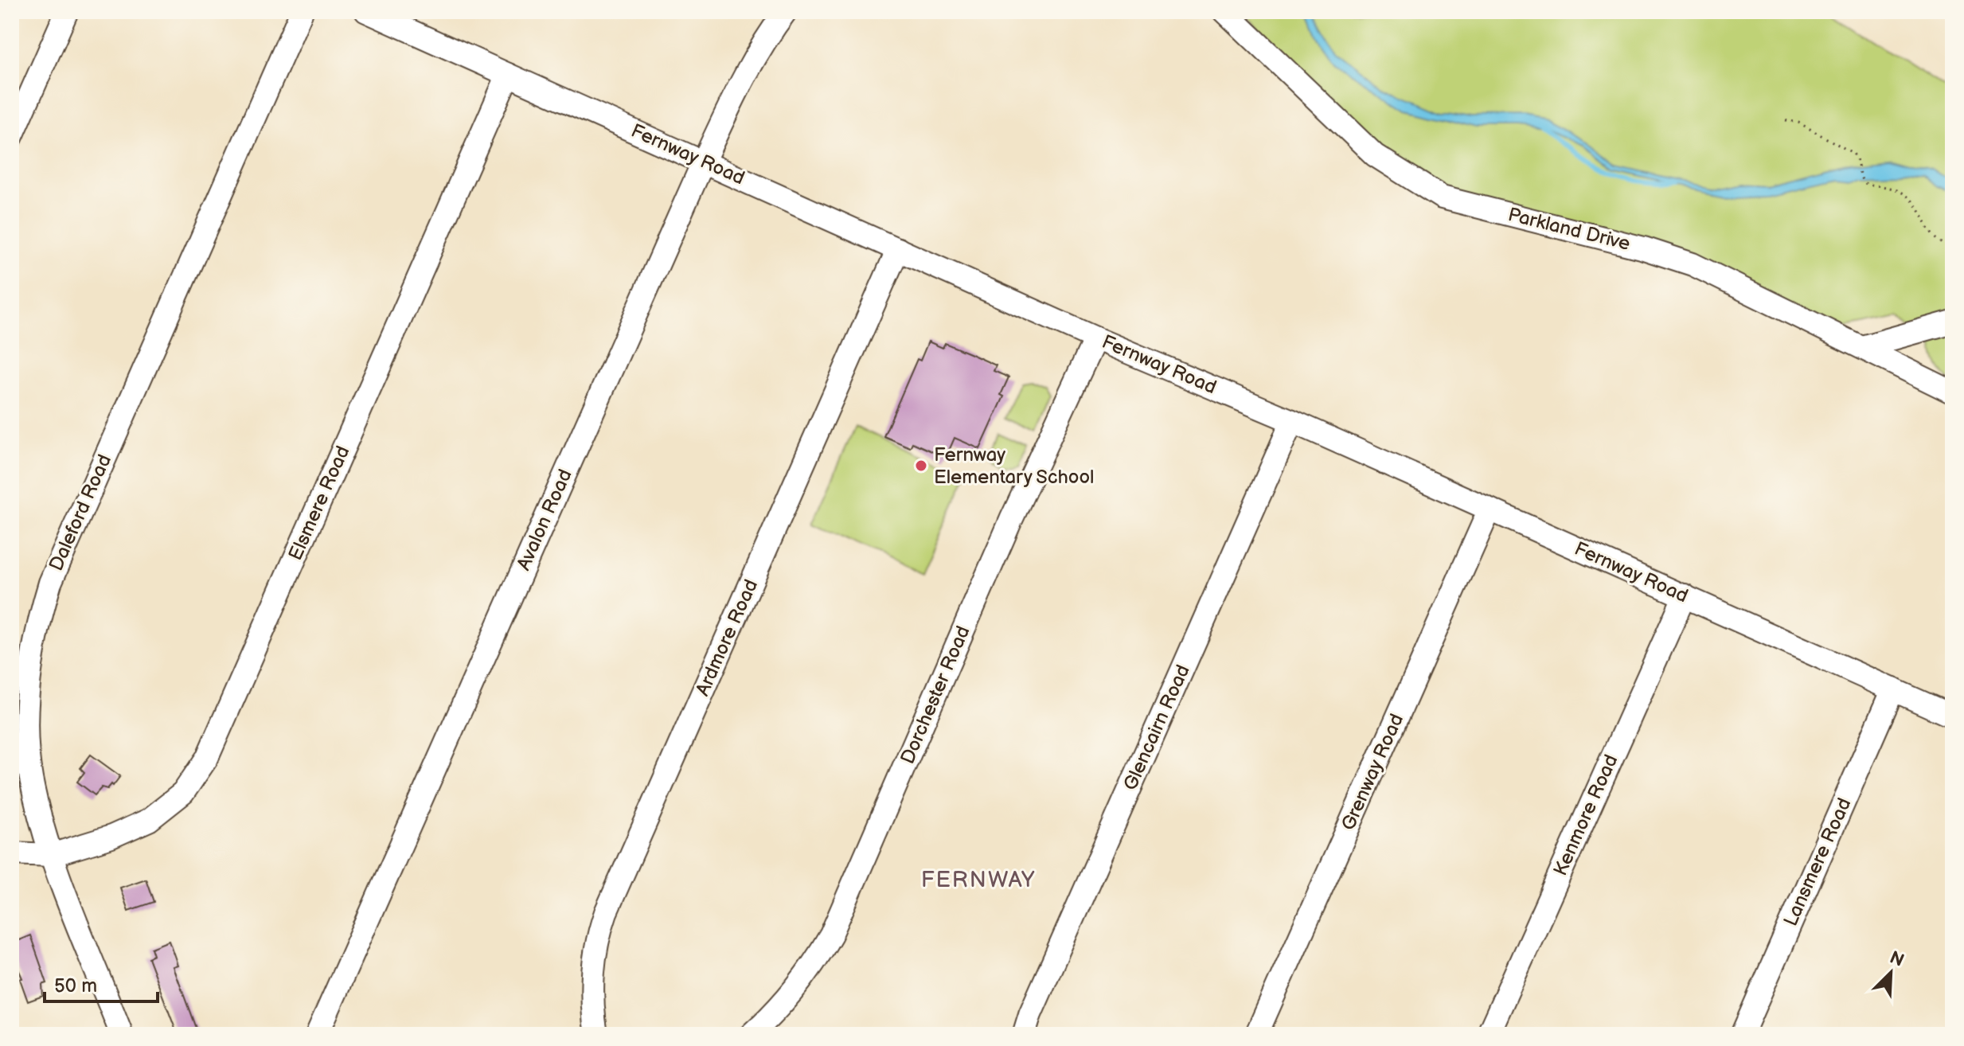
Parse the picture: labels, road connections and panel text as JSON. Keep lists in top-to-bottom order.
{
  "streets": {
    "street": [
      "Fernway Road",
      "Parkland Drive",
      "Elsmere Road",
      "Daleford Road",
      "Avalon Road",
      "Ardmore Road",
      "Dorchester Road",
      "Glencairn Road",
      "Grenway Road",
      "Kenmore Road",
      "Lansmere Road"
    ]
  },
  "crossings": [
    ["Fernway Road", "Elsmere Road"],
    ["Fernway Road", "Avalon Road"],
    ["Fernway Road", "Ardmore Road"],
    ["Fernway Road", "Dorchester Road"],
    ["Fernway Road", "Glencairn Road"],
    ["Fernway Road", "Grenway Road"],
    ["Fernway Road", "Kenmore Road"],
    ["Fernway Road", "Lansmere Road"],
    ["Elsmere Road", "Daleford Road"]
  ],
  "districts": ["FERNWAY"],
  "places": ["Fernway Elementary School"],
  "scale_bar": "50 m",
  "north": "top right"
}
